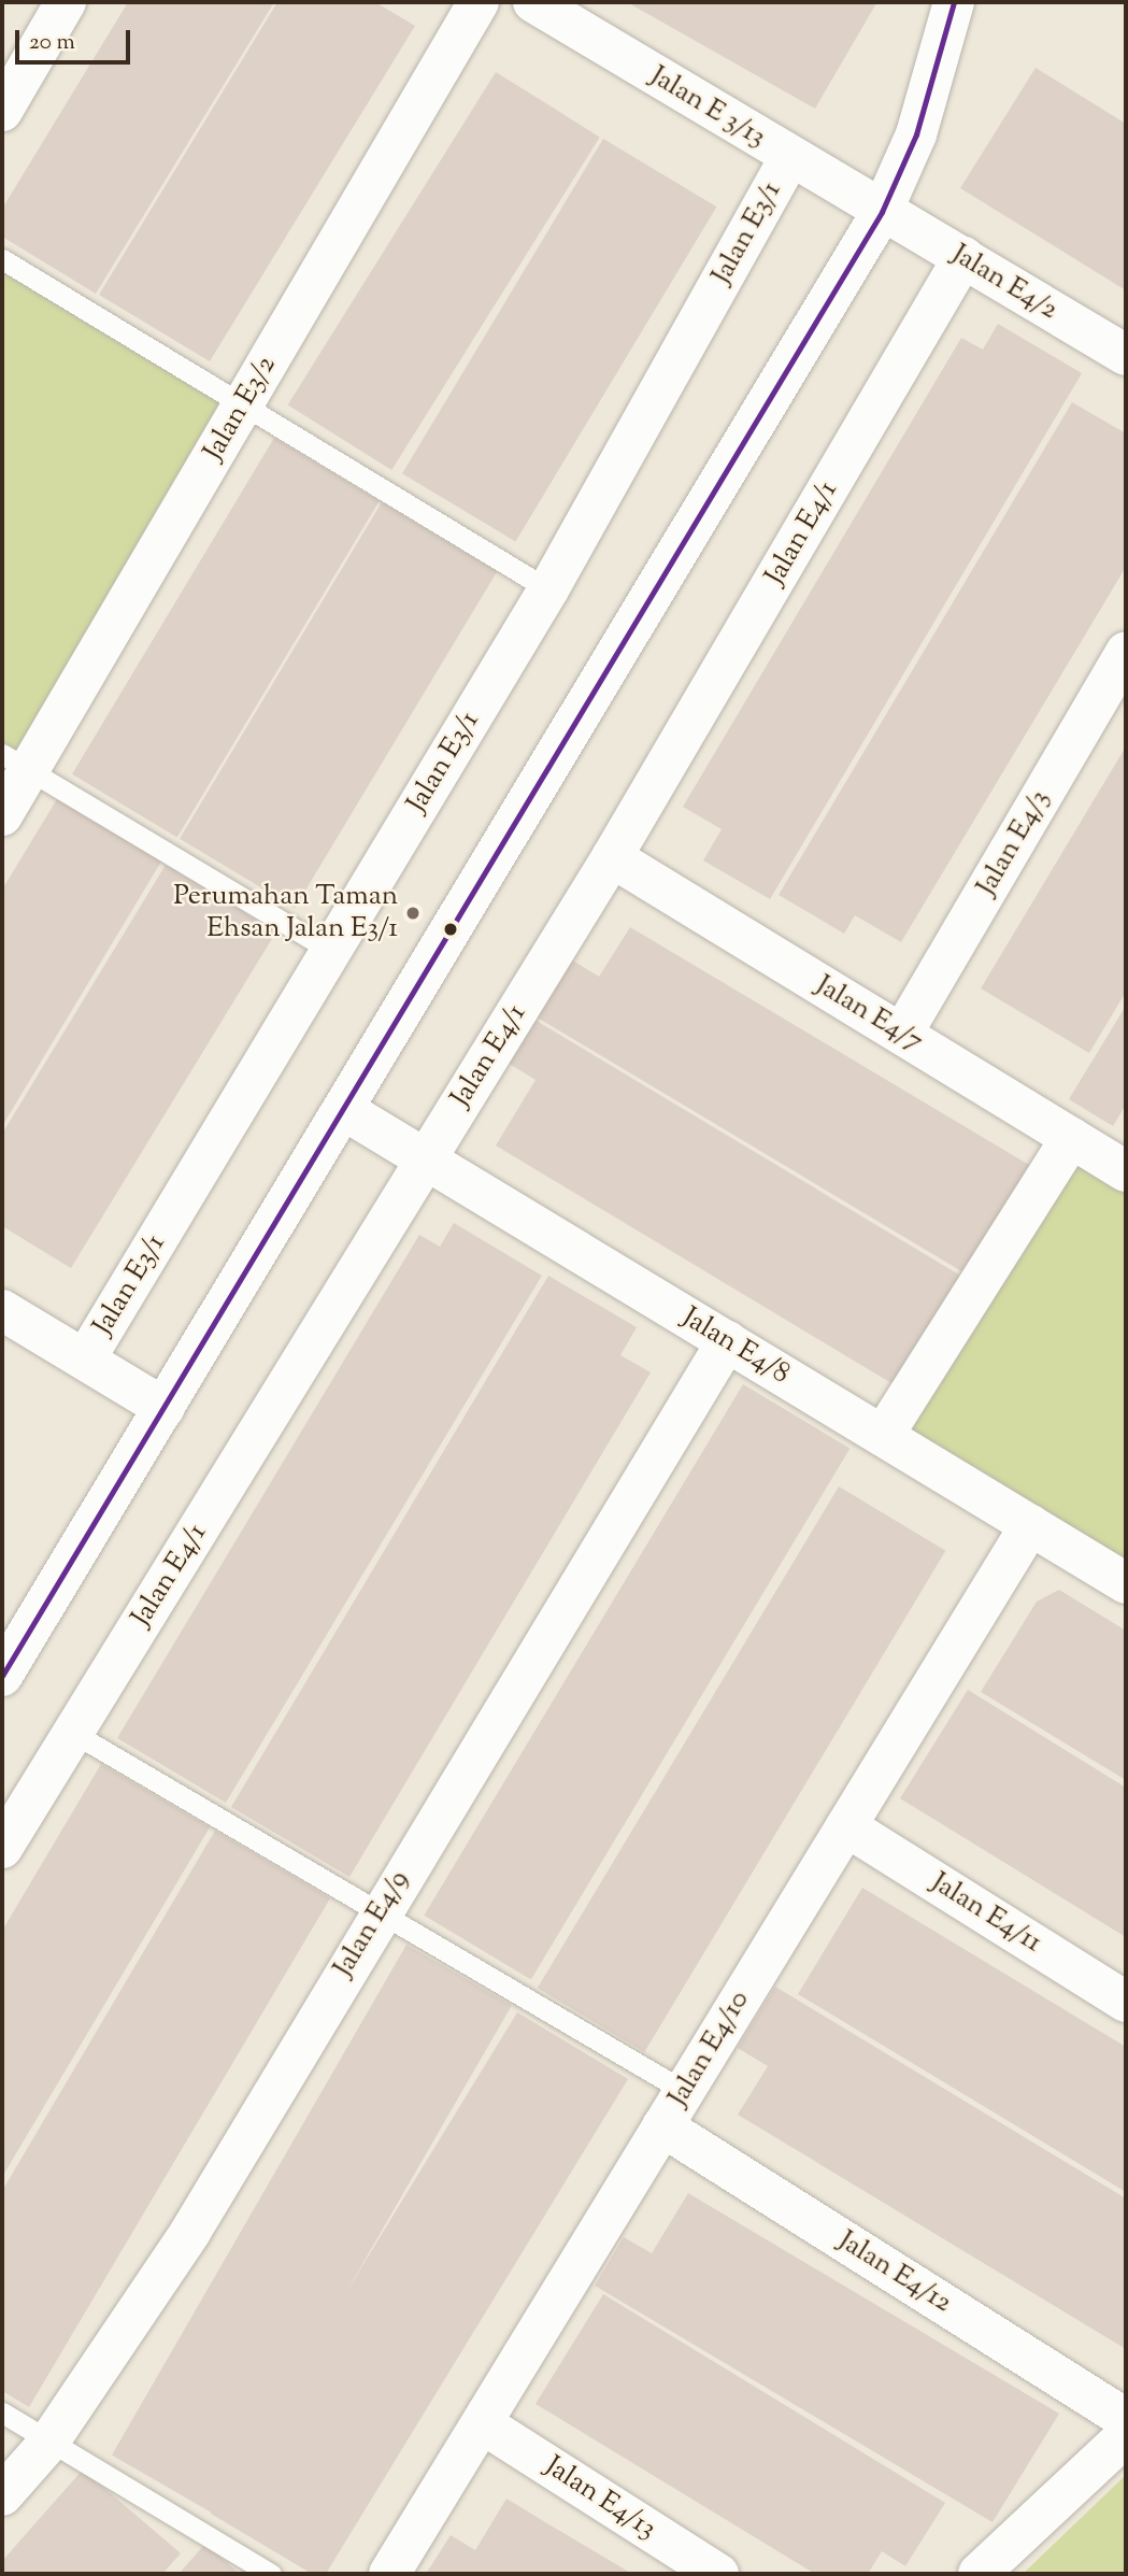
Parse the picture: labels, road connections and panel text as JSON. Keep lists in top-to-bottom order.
{
  "streets": {
    "street": [
      "Jalan E 3/13",
      "Jalan E3/1",
      "Jalan E4/2",
      "Jalan E3/2",
      "Jalan E4/1",
      "Jalan E4/3",
      "Jalan E4/7",
      "Jalan E4/8",
      "Jalan E4/11",
      "Jalan E4/9",
      "Jalan E4/10",
      "Jalan E4/12",
      "Jalan E4/13"
    ]
  },
  "crossings": [
    ["Jalan E 3/13", "Jalan E3/1"],
    ["Jalan E 3/13", "Jalan E4/2"],
    ["Jalan E4/2", "Jalan E4/1"],
    ["Jalan E4/1", "Jalan E4/7"],
    ["Jalan E4/1", "Jalan E4/8"],
    ["Jalan E4/3", "Jalan E4/7"],
    ["Jalan E4/8", "Jalan E4/9"],
    ["Jalan E4/8", "Jalan E4/10"],
    ["Jalan E4/11", "Jalan E4/10"],
    ["Jalan E4/10", "Jalan E4/12"],
    ["Jalan E4/10", "Jalan E4/13"]
  ],
  "places": ["Perumahan Taman Ehsan Jalan E3/1"],
  "scale_bar": "20 m"
}
